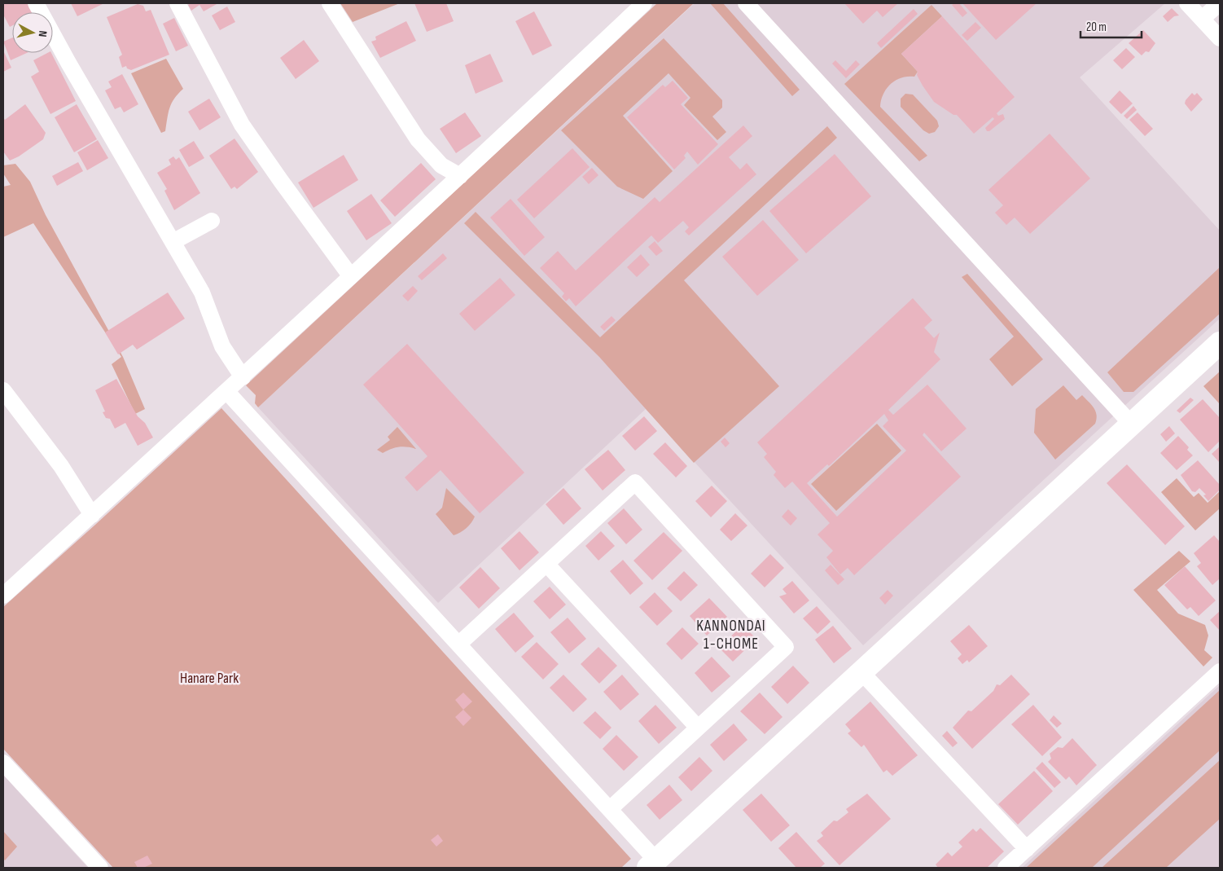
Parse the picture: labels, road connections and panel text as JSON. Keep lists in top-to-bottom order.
{
  "districts": ["KANNONDAI 1-CHOME"],
  "parks": ["Hanare Park"],
  "scale_bar": "20 m",
  "north": "right"
}
